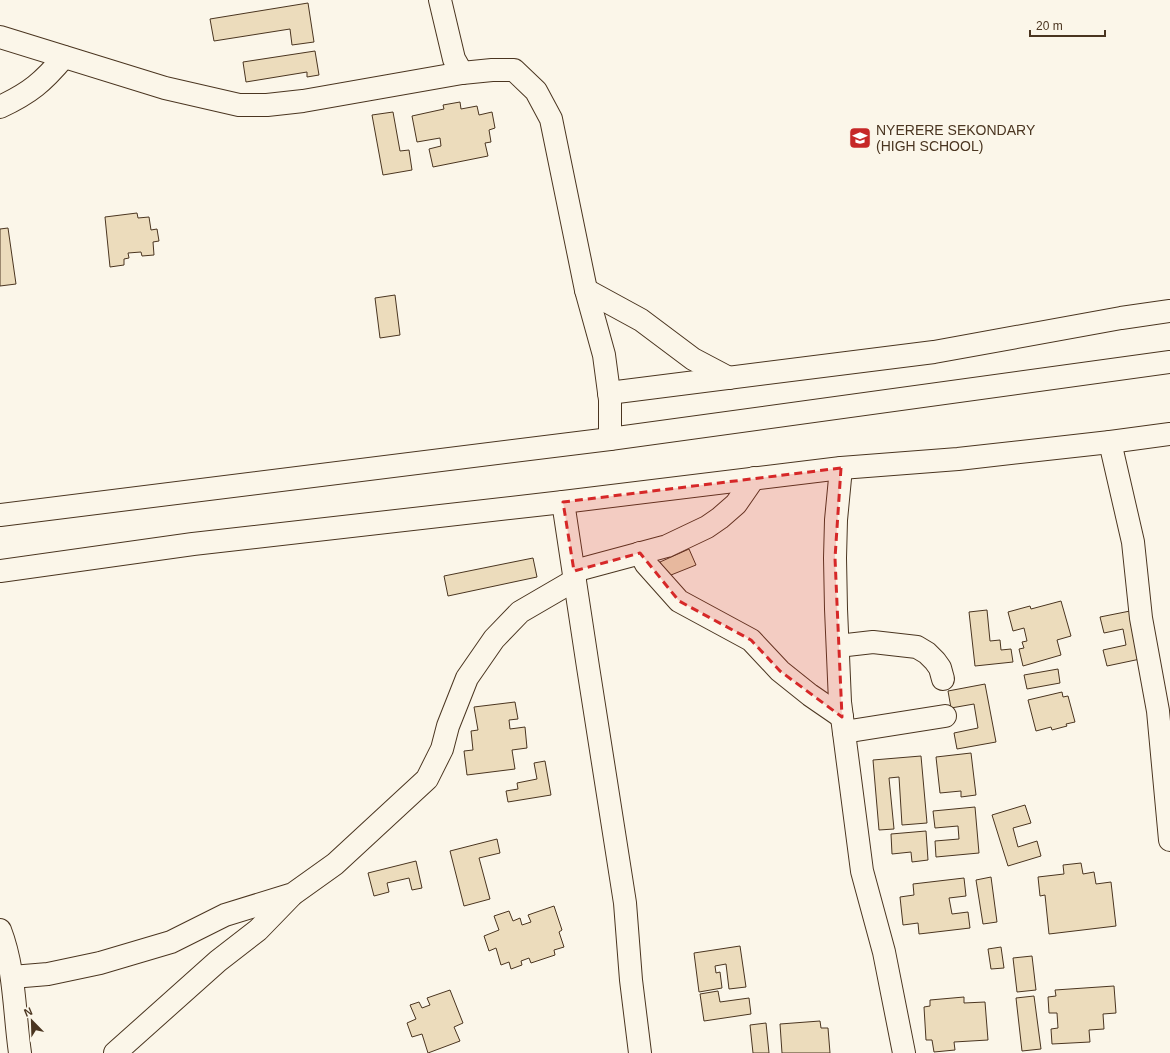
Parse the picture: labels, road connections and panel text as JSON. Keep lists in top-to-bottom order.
{
  "places": {
    "school or university": ["NYERERE SEKONDARY (HIGH SCHOOL)"]
  },
  "scale_bar": "20 m",
  "north": "top left"
}
